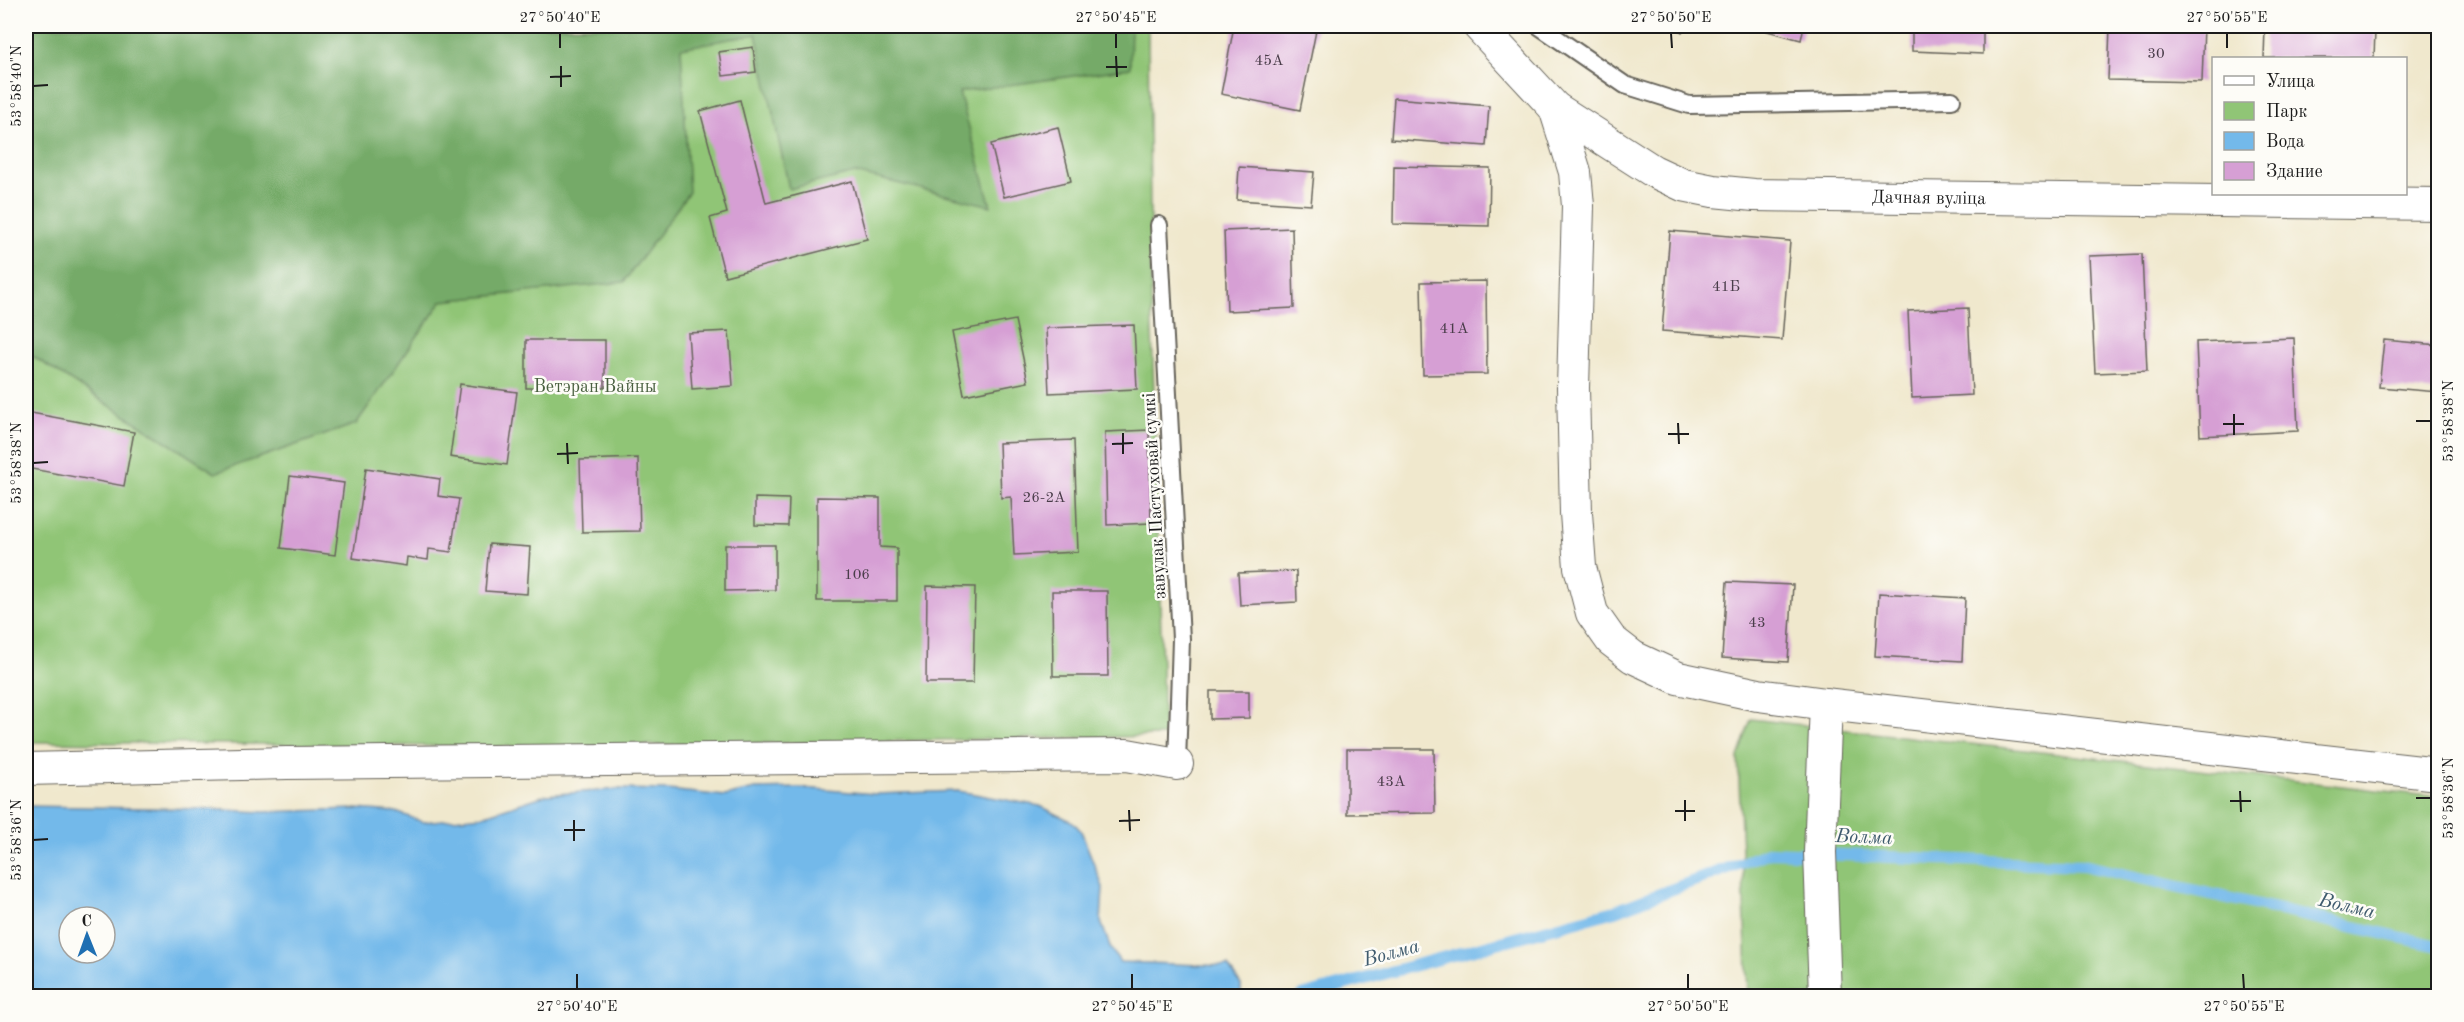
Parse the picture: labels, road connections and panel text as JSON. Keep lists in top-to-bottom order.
{
  "streets": {
    "street": ["Дачная вуліца"],
    "lane": ["завулак Пастуховай сумкі"]
  },
  "water": ["Волма"],
  "parks": ["Ветэран Вайны"],
  "house_numbers": [
    "30",
    "45А",
    "41Б",
    "41А",
    "26-2А",
    "106",
    "43",
    "43А"
  ],
  "legend": [
    "Улица",
    "Парк",
    "Вода",
    "Здание"
  ],
  "north": "top",
  "coordinates": [
    "27°50'40\"E",
    "27°50'45\"E",
    "27°50'50\"E",
    "27°50'55\"E",
    "53°58'40\"N",
    "53°58'38\"N",
    "53°58'36\"N"
  ]
}
